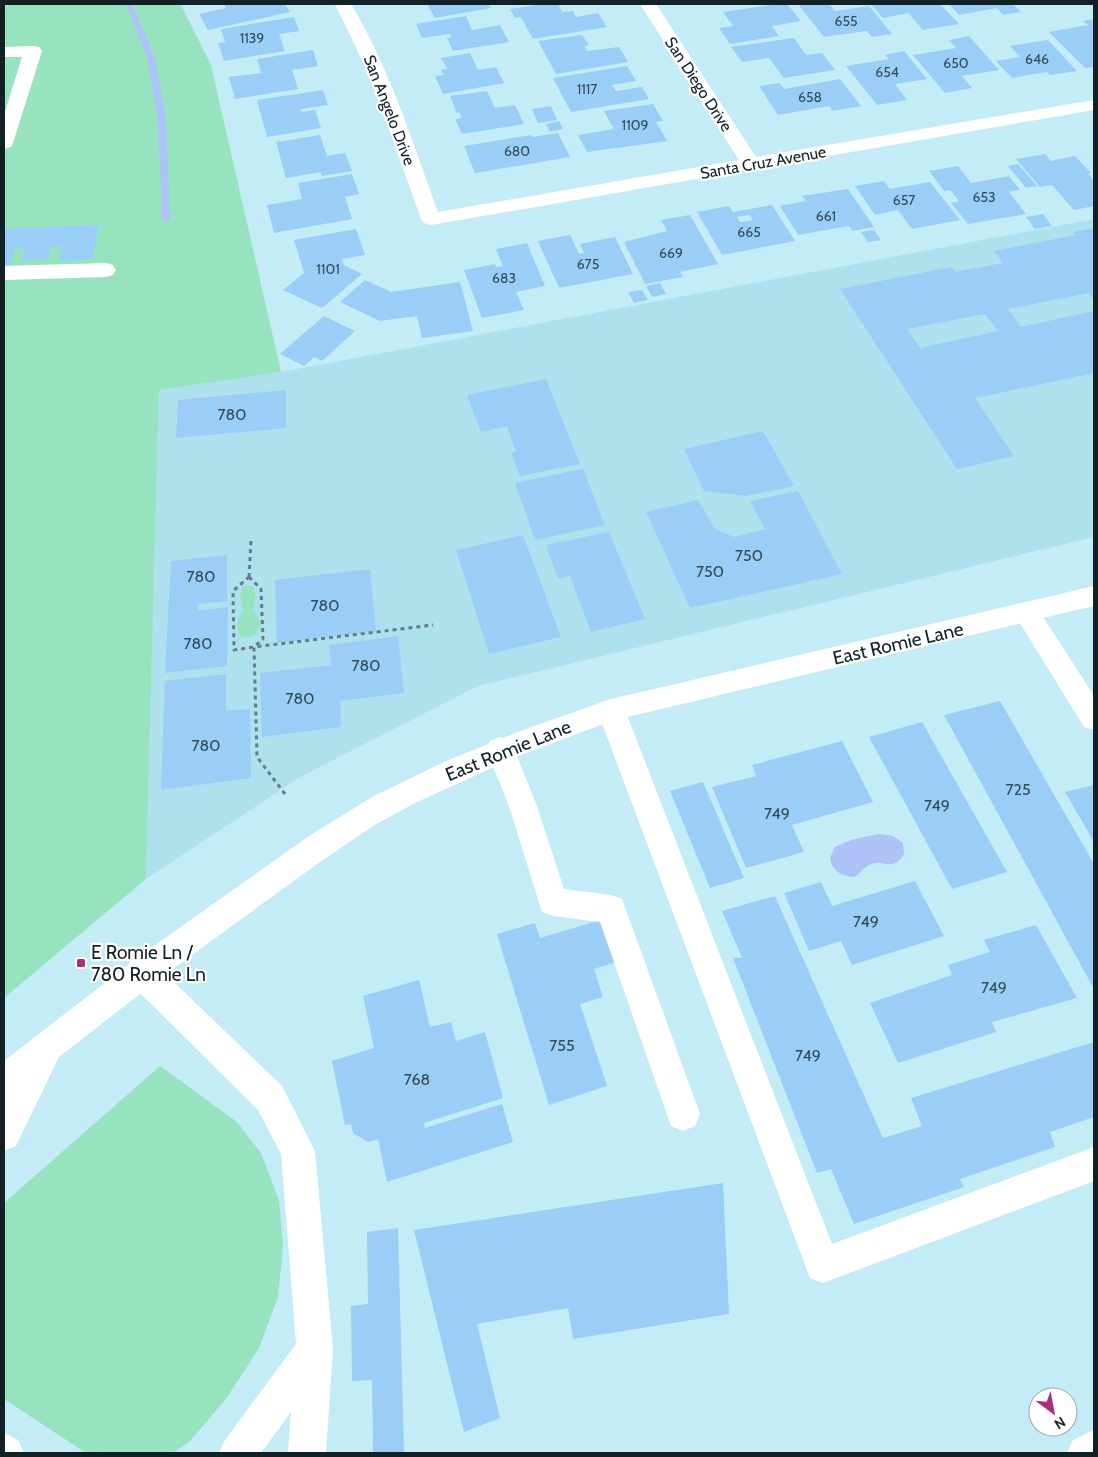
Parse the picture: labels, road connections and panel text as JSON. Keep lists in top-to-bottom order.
{
  "streets": {
    "street": [
      "San Diego Drive",
      "San Angelo Drive",
      "Santa Cruz Avenue",
      "East Romie Lane"
    ]
  },
  "crossings": [
    ["San Diego Drive", "Santa Cruz Avenue"],
    ["San Angelo Drive", "Santa Cruz Avenue"]
  ],
  "places": {
    "transit": ["E Romie Ln / 780 Romie Ln"]
  },
  "house_numbers": [
    "655",
    "1139",
    "646",
    "650",
    "654",
    "1117",
    "658",
    "1109",
    "680",
    "653",
    "657",
    "661",
    "665",
    "669",
    "675",
    "1101",
    "683",
    "780",
    "750",
    "750",
    "780",
    "780",
    "780",
    "780",
    "780",
    "780",
    "725",
    "749",
    "749",
    "749",
    "749",
    "755",
    "749",
    "768"
  ],
  "north": "bottom right"
}
